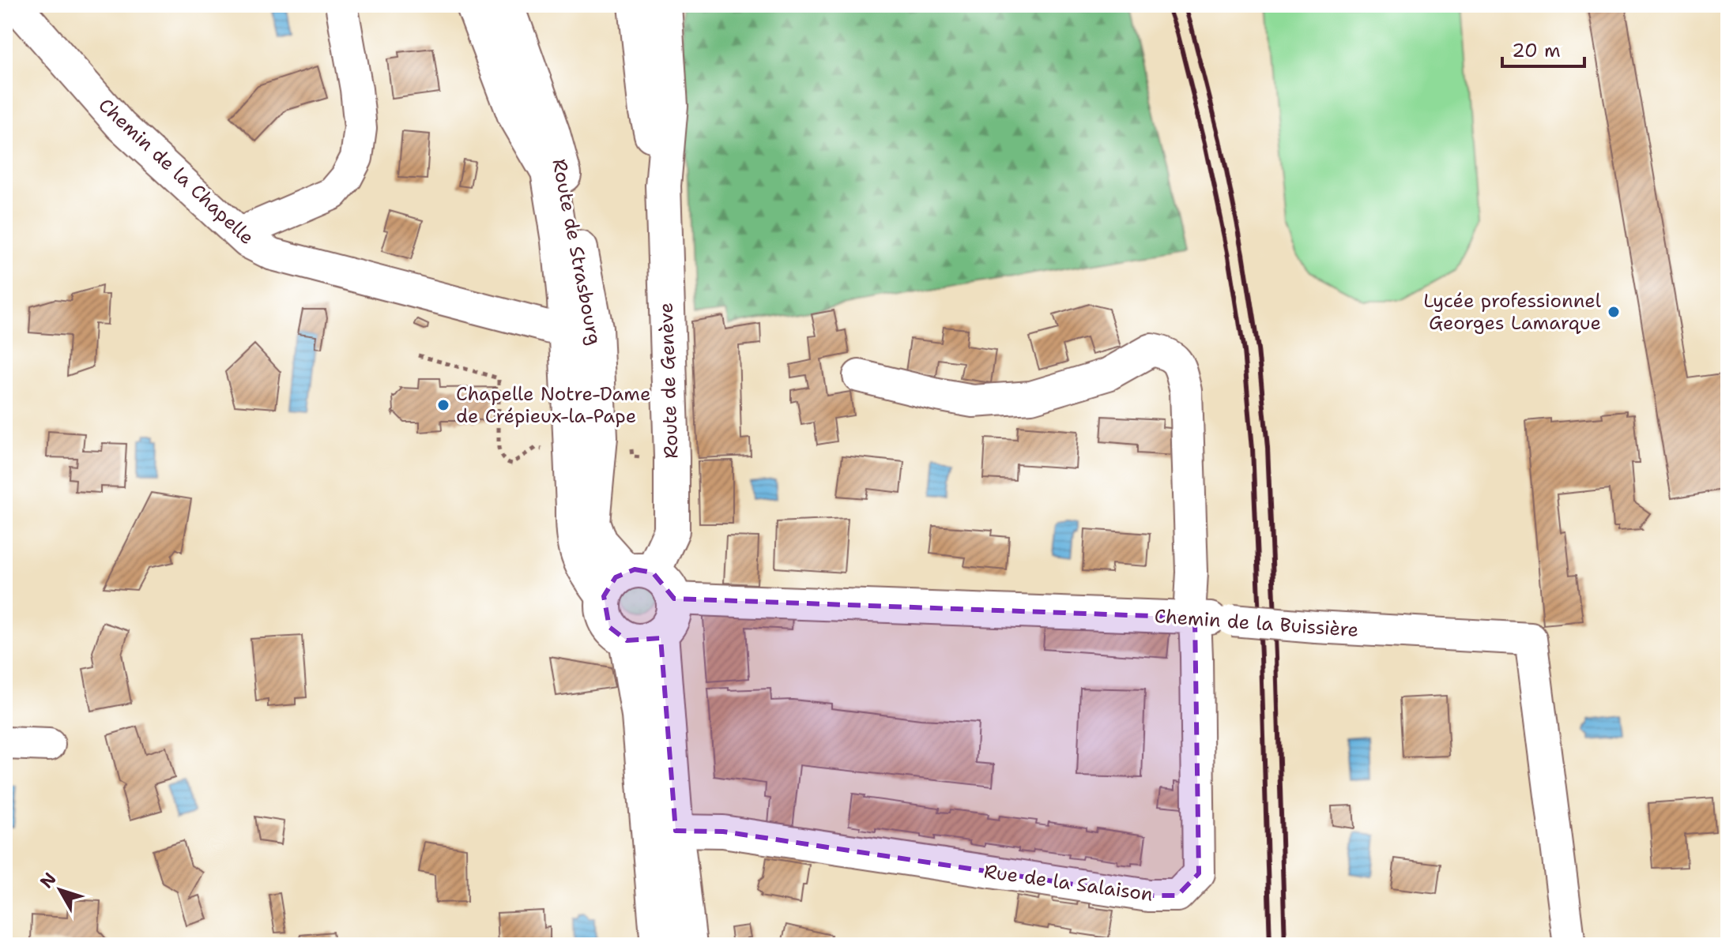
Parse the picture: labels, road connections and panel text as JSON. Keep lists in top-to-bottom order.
{
  "streets": {
    "main road": ["Route de Strasbourg", "Route de Genève"],
    "street": ["Chemin de la Chapelle", "Chemin de la Buissière", "Rue de la Salaison"]
  },
  "crossings": [
    ["Chemin de la Chapelle", "Route de Strasbourg"],
    ["Route de Strasbourg", "Route de Genève"],
    ["Route de Strasbourg", "Chemin de la Buissière"],
    ["Route de Genève", "Chemin de la Buissière"],
    ["Chemin de la Buissière", "Rue de la Salaison"]
  ],
  "places": ["Lycée professionnel Georges Lamarque", "Chapelle Notre-Dame de Crépieux-la-Pape"],
  "scale_bar": "20 m",
  "north": "top left"
}
